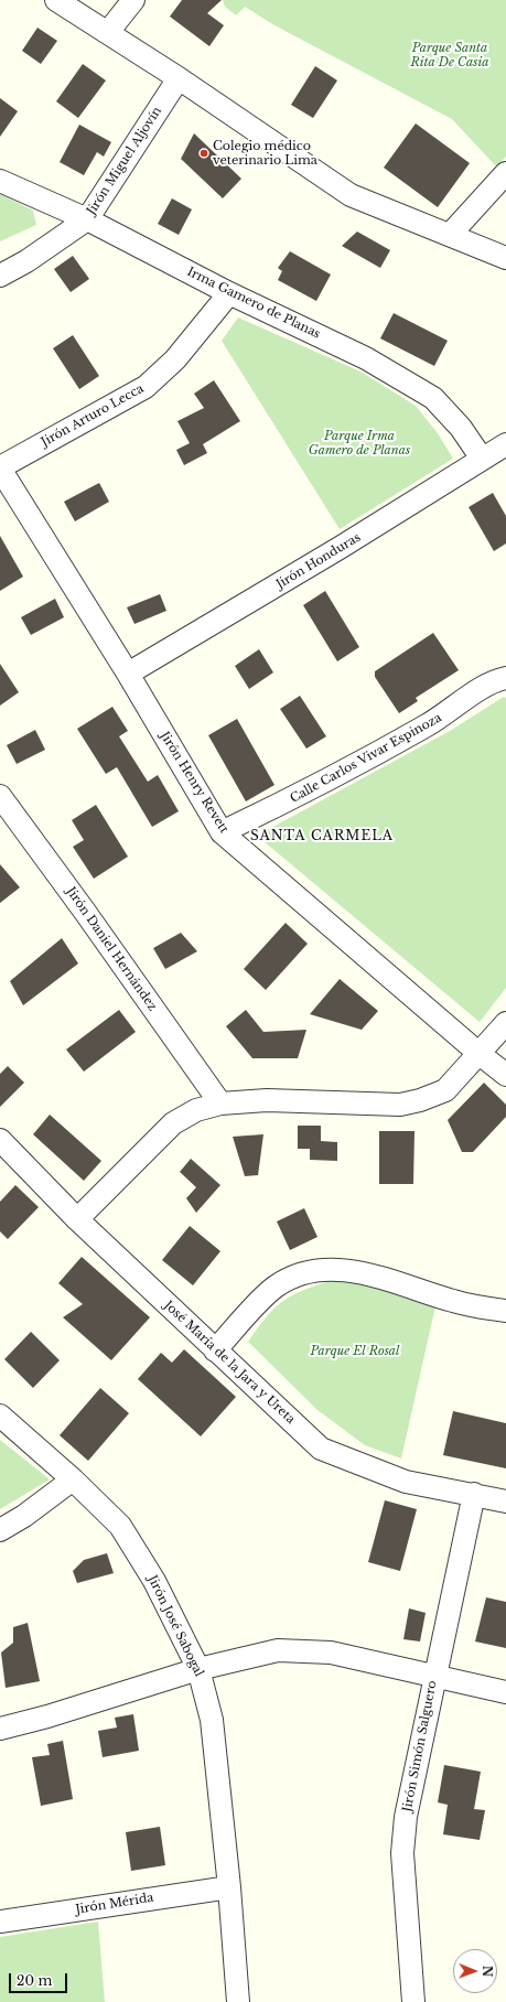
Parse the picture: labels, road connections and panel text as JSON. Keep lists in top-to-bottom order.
{
  "streets": {
    "street": [
      "Jirón Miguel Aljovín",
      "Irma Gamero de Planas",
      "Jirón Arturo Lecca",
      "Jirón Honduras",
      "Calle Carlos Vivar Espinoza",
      "Jirón Henry Revett",
      "Jirón Daniel Hernández",
      "José María de la Jara y Ureta",
      "Jirón José Sabogal",
      "Jirón Simón Salguero",
      "Jirón Mérida"
    ]
  },
  "crossings": [
    ["Jirón Miguel Aljovín", "Irma Gamero de Planas"],
    ["Irma Gamero de Planas", "Jirón Arturo Lecca"],
    ["Irma Gamero de Planas", "Jirón Honduras"],
    ["Jirón Arturo Lecca", "Jirón Henry Revett"],
    ["Jirón Honduras", "Jirón Henry Revett"],
    ["Calle Carlos Vivar Espinoza", "Jirón Henry Revett"],
    ["José María de la Jara y Ureta", "Jirón Simón Salguero"],
    ["Jirón José Sabogal", "Jirón Mérida"]
  ],
  "districts": ["SANTA CARMELA"],
  "parks": ["Parque Santa Rita De Casia", "Parque Irma Gamero de Planas", "Parque El Rosal"],
  "places": ["Colegio médico veterinario Lima"],
  "scale_bar": "20 m",
  "north": "right"
}
